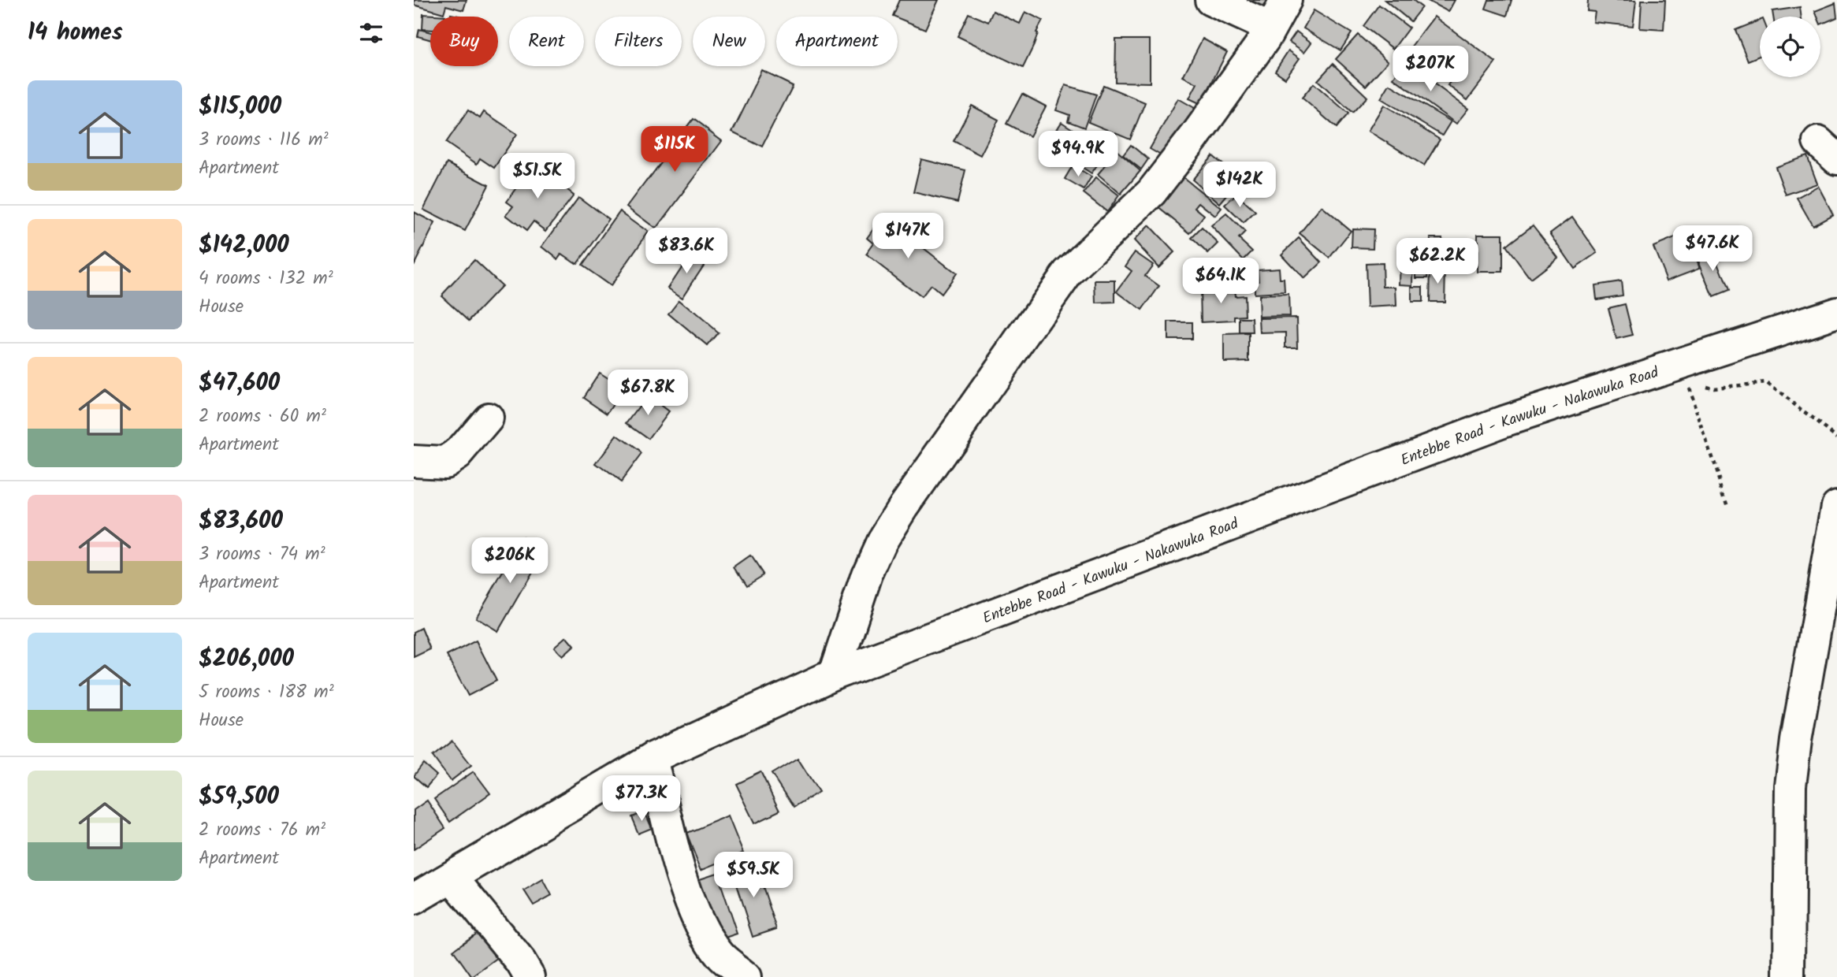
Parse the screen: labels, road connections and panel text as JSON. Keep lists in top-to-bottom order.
{
  "streets": {
    "street": ["Entebbe Road - Kawuku - Nakawuka Road"]
  },
  "page": {
    "heading": "14 homes",
    "chip": [
      "Buy",
      "Rent",
      "Filters",
      "New",
      "Apartment"
    ],
    "price": [
      "$207K",
      "$115K",
      "$94.9K",
      "$51.5K",
      "$142K",
      "$147K",
      "$47.6K",
      "$83.6K",
      "$62.2K",
      "$64.1K",
      "$67.8K",
      "$206K",
      "$77.3K",
      "$59.5K"
    ],
    "list": [
      {
        "name": "$115,000",
        "note": "3 rooms · 116 m² · Apartment"
      },
      {
        "name": "$142,000",
        "note": "4 rooms · 132 m² · House"
      },
      {
        "name": "$47,600",
        "note": "2 rooms · 60 m² · Apartment"
      },
      {
        "name": "$83,600",
        "note": "3 rooms · 74 m² · Apartment"
      },
      {
        "name": "$206,000",
        "note": "5 rooms · 188 m² · House"
      },
      {
        "name": "$59,500",
        "note": "2 rooms · 76 m² · Apartment"
      }
    ]
  }
}
